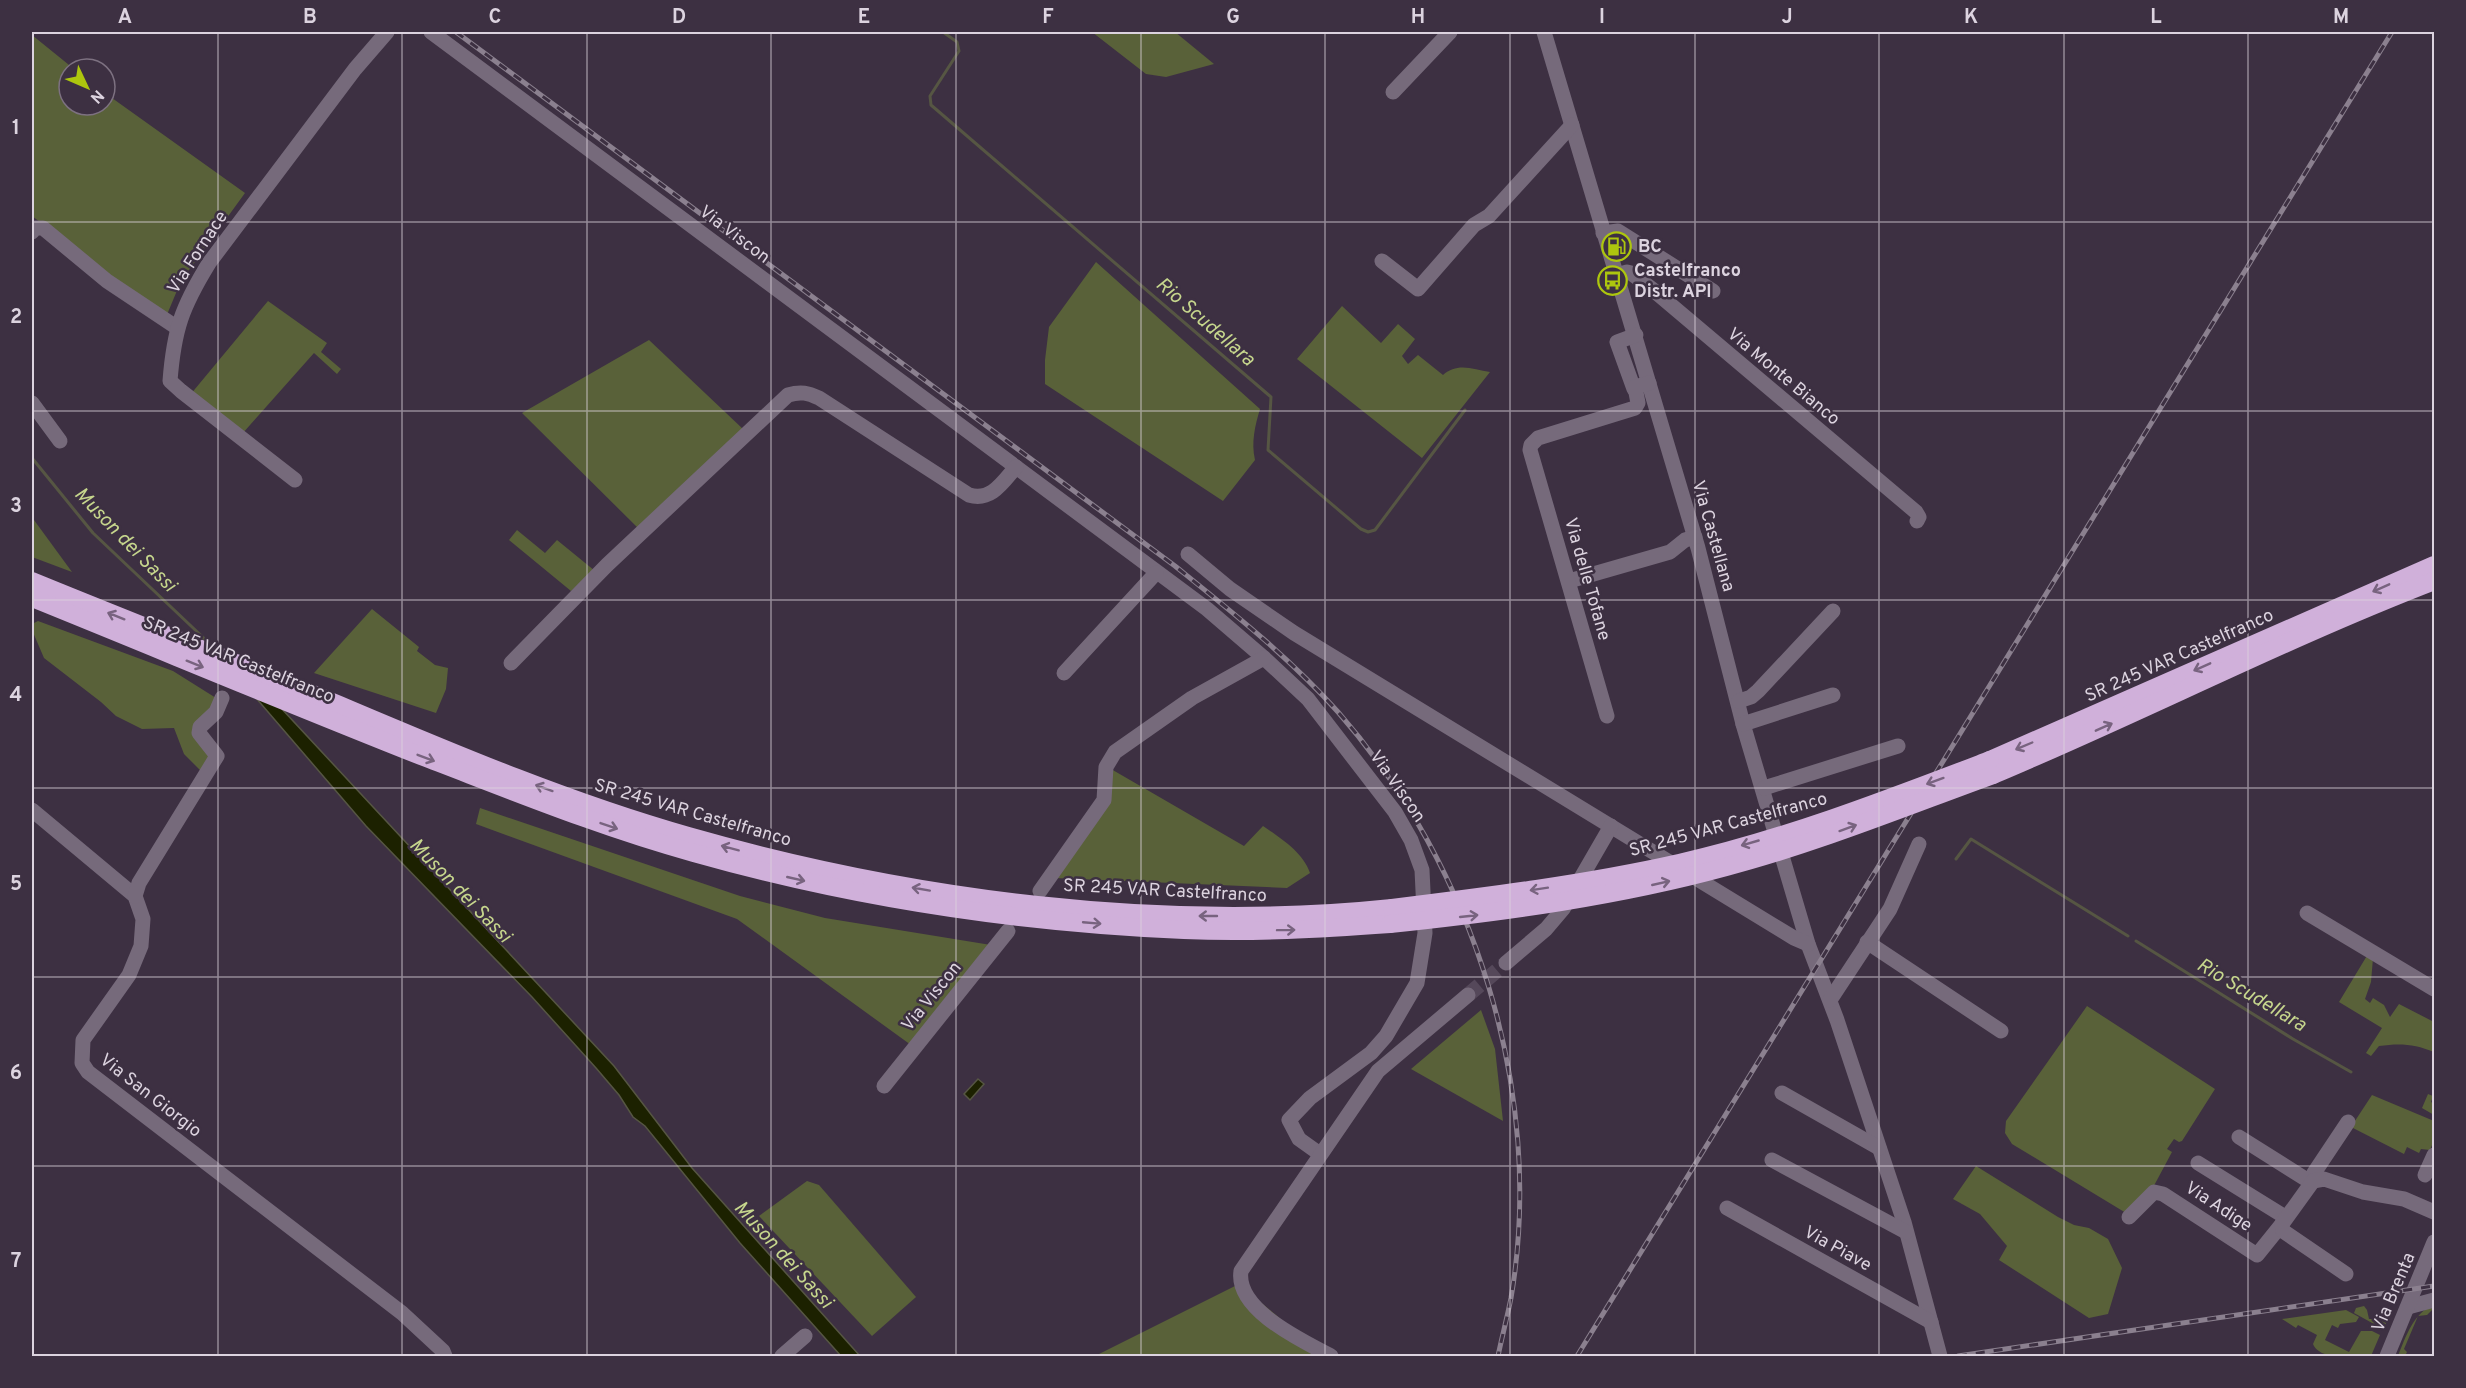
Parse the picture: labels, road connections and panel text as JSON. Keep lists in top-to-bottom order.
{
  "streets": {
    "highway": ["SR 245 VAR Castelfranco"],
    "street": [
      "Via Viscon",
      "Via Fornace",
      "Via Monte Bianco",
      "Via Castellana",
      "Via delle Tofane",
      "Via San Giorgio",
      "Via Adige",
      "Via Piave",
      "Via Brenta"
    ]
  },
  "crossings": [
    ["Via Monte Bianco", "Via Castellana"]
  ],
  "water": ["Rio Scudellara", "Muson dei Sassi"],
  "places": {
    "fuel station": ["BC"],
    "bus stop": ["Castelfranco Distr. API"]
  },
  "north": "bottom right",
  "grid": {
    "columns": [
      "A",
      "B",
      "C",
      "D",
      "E",
      "F",
      "G",
      "H",
      "I",
      "J",
      "K",
      "L",
      "M"
    ],
    "rows": [
      "1",
      "2",
      "3",
      "4",
      "5",
      "6",
      "7"
    ]
  }
}
